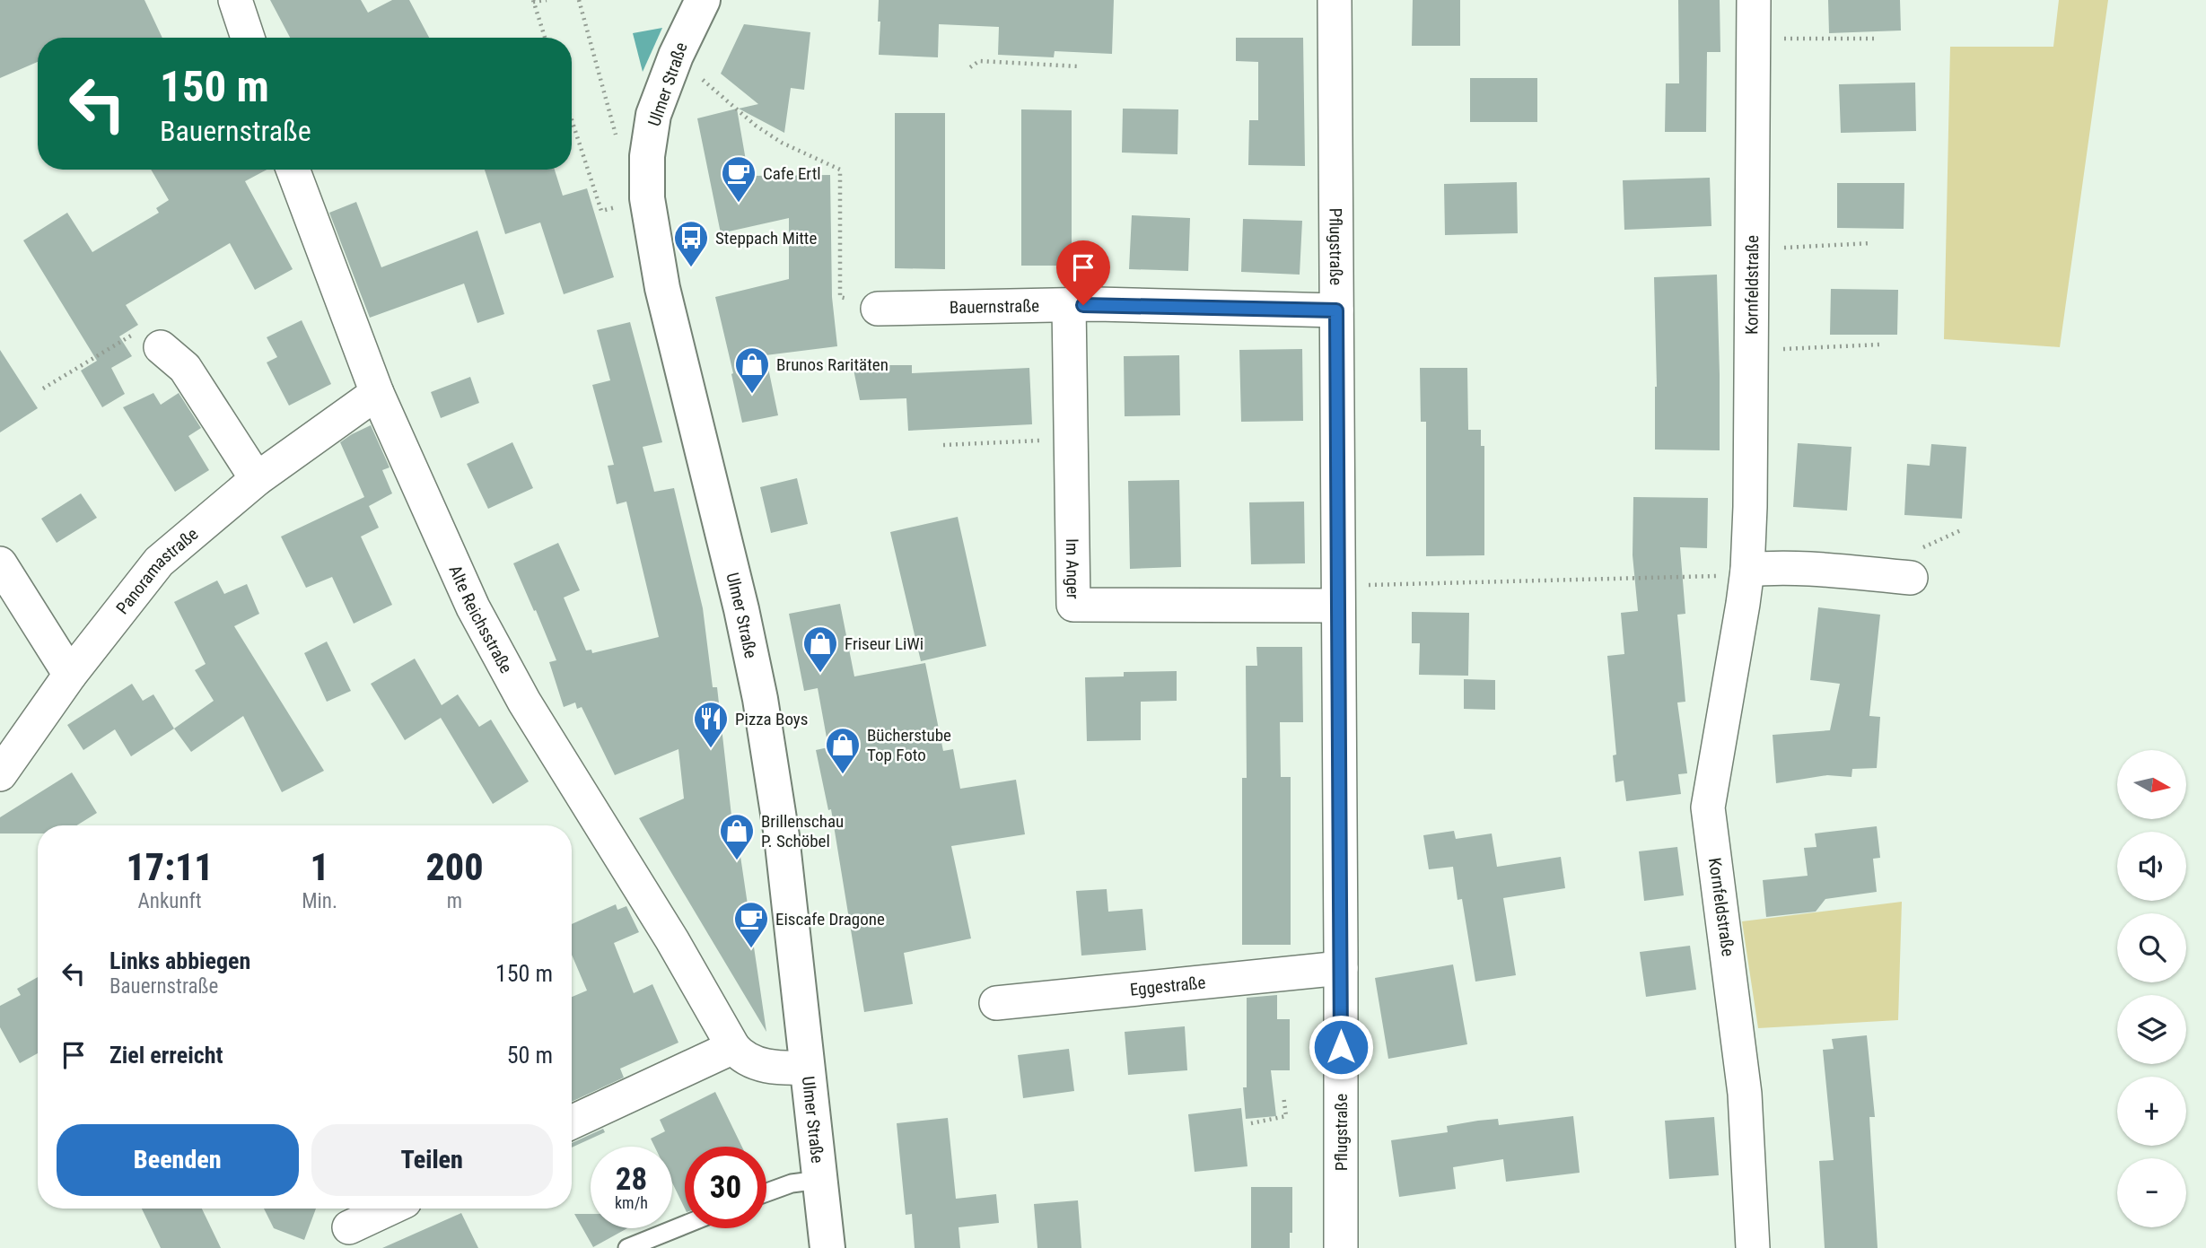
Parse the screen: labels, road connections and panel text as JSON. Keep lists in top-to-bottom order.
{
  "streets": {
    "street": [
      "Ulmer Straße",
      "Pflugstraße",
      "Kornfeldstraße",
      "Bauernstraße",
      "Im Anger",
      "Panoramastraße",
      "Alte Reichsstraße",
      "Eggestraße"
    ]
  },
  "crossings": [
    ["Ulmer Straße", "Alte Reichsstraße"],
    ["Pflugstraße", "Bauernstraße"],
    ["Pflugstraße", "Im Anger"],
    ["Pflugstraße", "Eggestraße"],
    ["Bauernstraße", "Im Anger"],
    ["Panoramastraße", "Alte Reichsstraße"]
  ],
  "places": {
    "cafe": ["Cafe Ertl", "Eiscafe Dragone"],
    "bus stop": ["Steppach Mitte"],
    "shop": [
      "Brunos Raritäten",
      "Friseur LiWi",
      "Bücherstube Top Foto",
      "Brillenschau P. Schöbel"
    ],
    "restaurant": ["Pizza Boys"]
  },
  "north": "right",
  "page": {
    "turn": ["150 m", "Bauernstraße"],
    "map_buttons": ["+", "−"],
    "eta": [
      "17:11",
      "Ankunft",
      "1",
      "Min.",
      "200",
      "m"
    ],
    "list": [
      {
        "name": "Links abbiegen",
        "note": "Bauernstraße",
        "value": "150 m"
      },
      {
        "name": "Ziel erreicht",
        "value": "50 m"
      }
    ],
    "buttons": ["Beenden", "Teilen"],
    "speed": "28 km/h",
    "limit": "30"
  }
}
